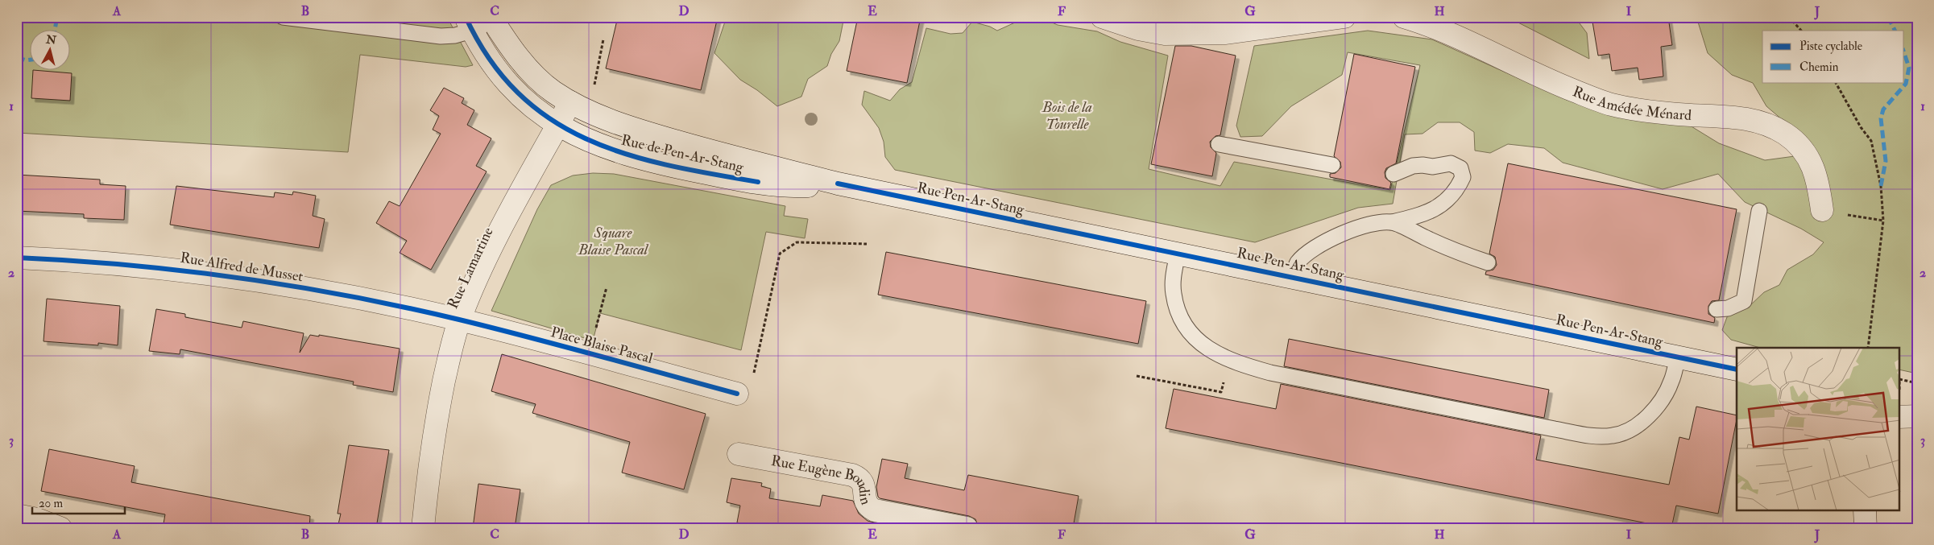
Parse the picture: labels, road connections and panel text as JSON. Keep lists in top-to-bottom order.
{
  "streets": {
    "street": [
      "Rue Amédée Ménard",
      "Rue de Pen-Ar-Stang",
      "Rue Pen-Ar-Stang",
      "Rue Alfred de Musset",
      "Rue Lamartine",
      "Place Blaise Pascal",
      "Rue Eugène Boudin"
    ]
  },
  "crossings": [
    ["Rue de Pen-Ar-Stang", "Rue Pen-Ar-Stang"],
    ["Rue de Pen-Ar-Stang", "Rue Lamartine"],
    ["Rue Alfred de Musset", "Rue Lamartine"],
    ["Rue Alfred de Musset", "Place Blaise Pascal"],
    ["Rue Lamartine", "Place Blaise Pascal"]
  ],
  "parks": ["Bois de la Tourelle", "Square Blaise Pascal"],
  "legend": ["Piste cyclable", "Chemin"],
  "scale_bar": "20 m",
  "north": "top",
  "grid": {
    "columns": [
      "A",
      "B",
      "C",
      "D",
      "E",
      "F",
      "G",
      "H",
      "I",
      "J"
    ],
    "rows": ["1", "2", "3"]
  }
}
